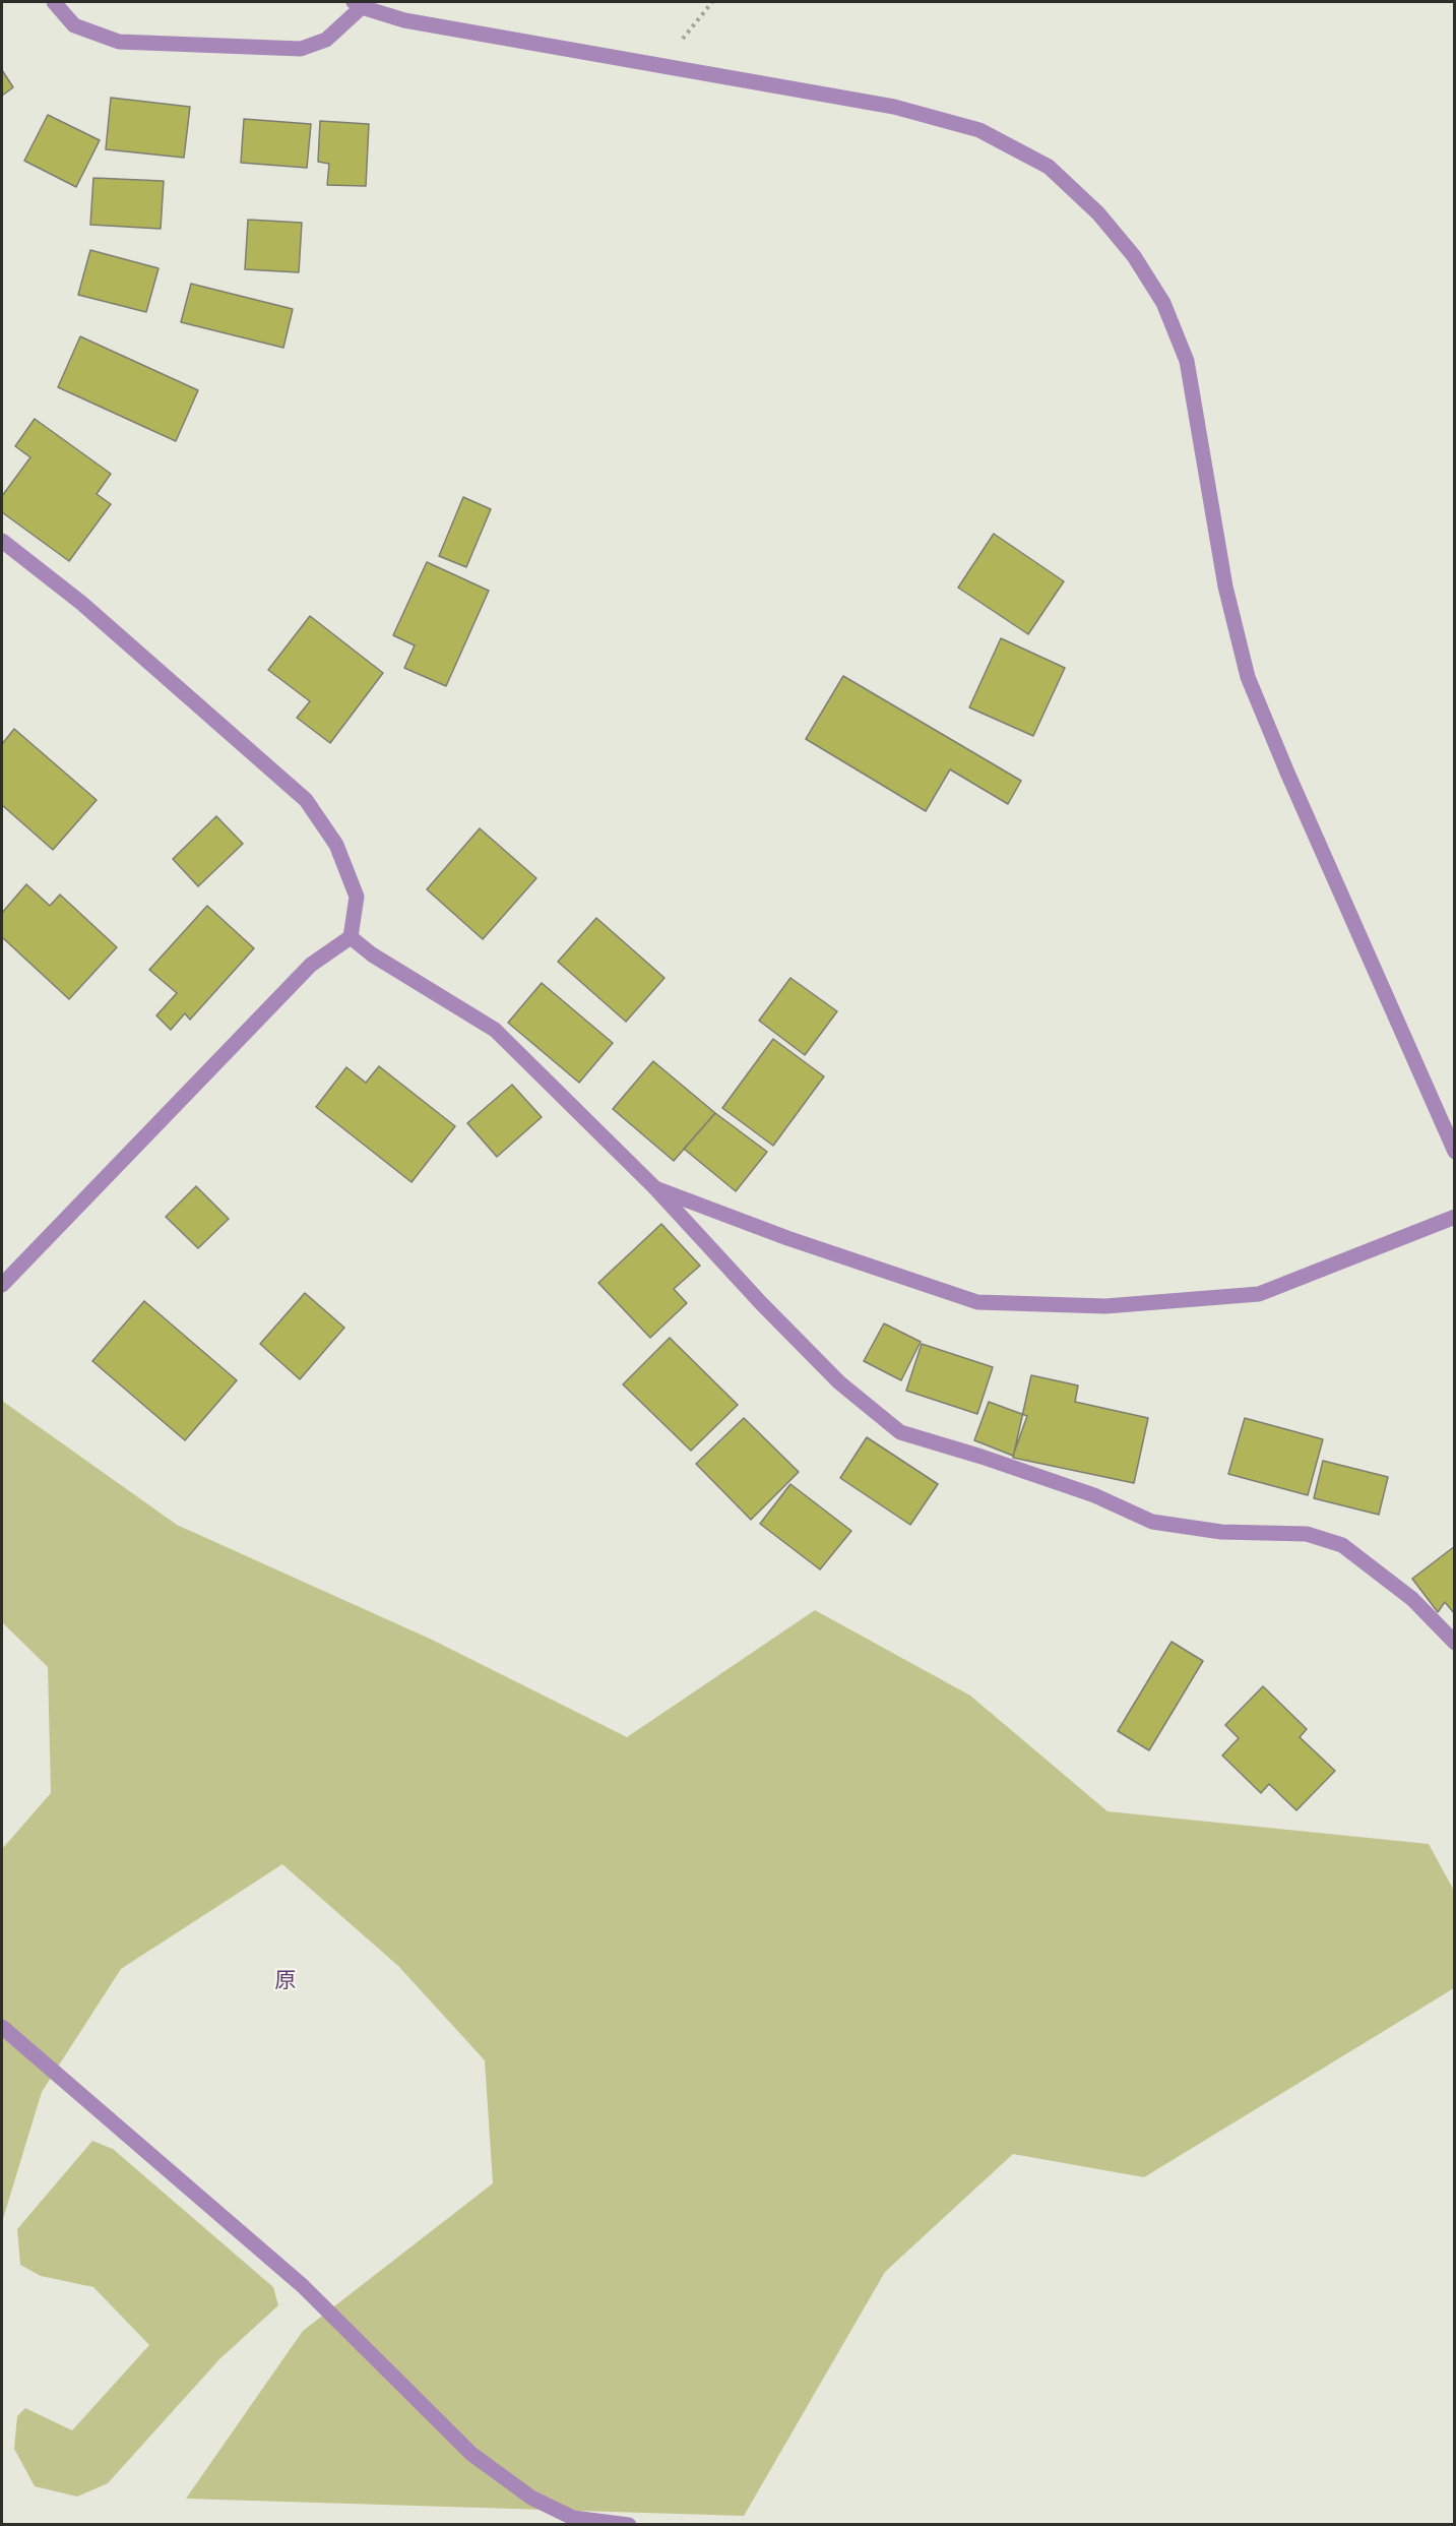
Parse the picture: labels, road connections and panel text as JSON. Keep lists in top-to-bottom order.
{
  "districts": ["原"]
}
